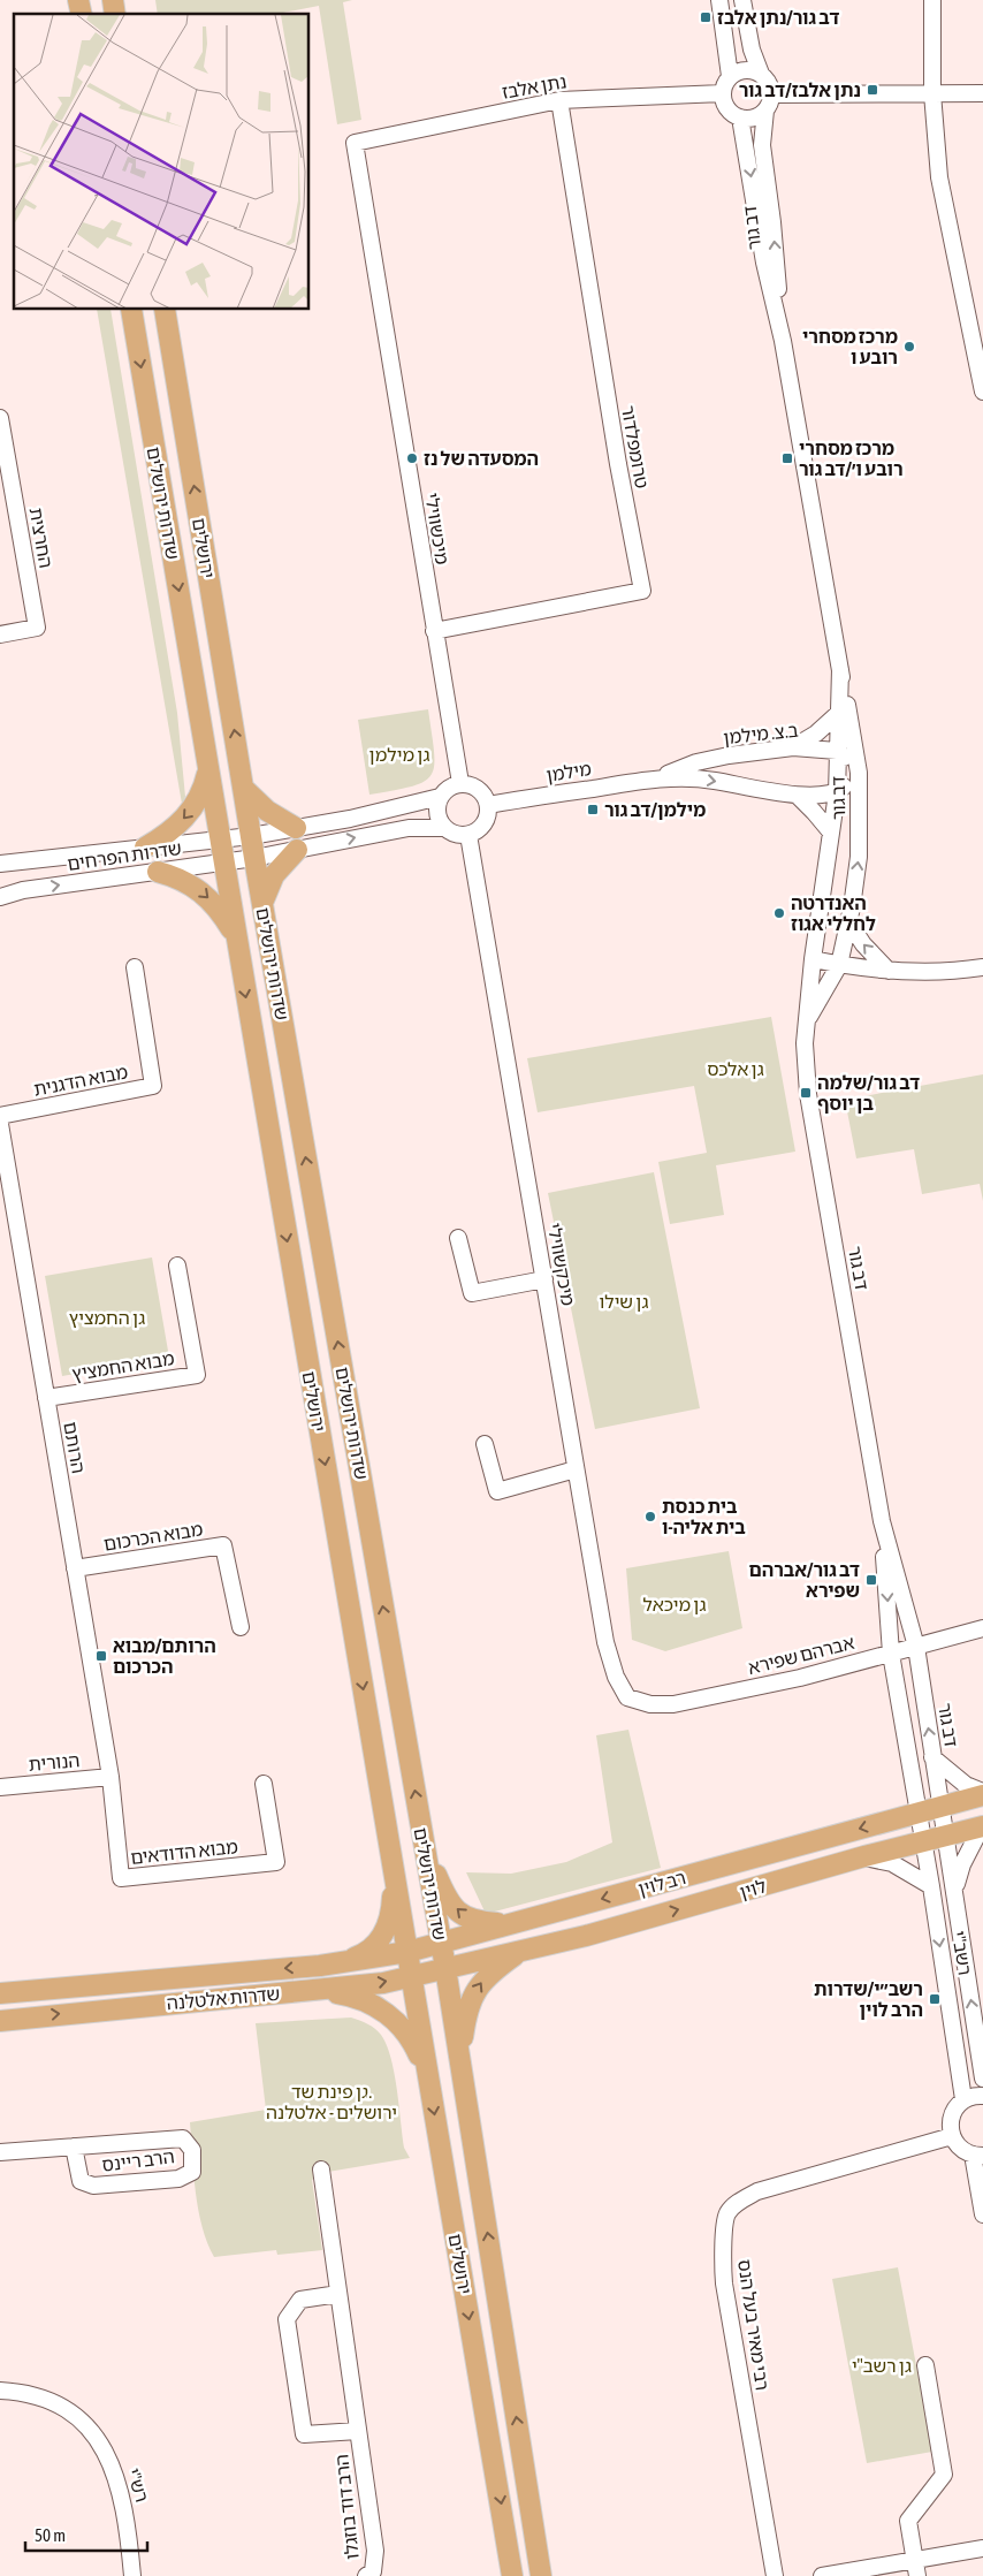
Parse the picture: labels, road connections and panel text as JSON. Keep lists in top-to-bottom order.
{
  "streets": {
    "main road": [
      "שדרות ירושלים",
      "ירושלים",
      "רב לוין",
      "לוין",
      "שדרות אלטלנה"
    ],
    "street": [
      "נתן אלבז",
      "דב גור",
      "טרומפלדור",
      "מיכשווילי",
      "החרצית",
      "ב.צ. מילמן",
      "מילמן",
      "שדרות הפרחים",
      "מבוא הדגנית",
      "מיכקשווילי",
      "מבוא החמציץ",
      "הרותם",
      "מבוא הכרכום",
      "אברהם שפירא",
      "הנורית",
      "מבוא הדודאים",
      "רשב\"י",
      "הרב ריינס",
      "רבי מאיר בעל הנס",
      "רש\"י",
      "הרב דוד בוזגלו"
    ]
  },
  "crossings": [
    ["נתן אלבז", "דב גור"],
    ["נתן אלבז", "טרומפלדור"],
    ["נתן אלבז", "מיכשווילי"],
    ["דב גור", "ב.צ. מילמן"],
    ["דב גור", "אברהם שפירא"],
    ["דב גור", "רב לוין"],
    ["דב גור", "לוין"],
    ["דב גור", "רשב\"י"],
    ["טרומפלדור", "מיכשווילי"],
    ["שדרות ירושלים", "ירושלים"],
    ["שדרות ירושלים", "שדרות הפרחים"],
    ["שדרות ירושלים", "רב לוין"],
    ["שדרות ירושלים", "לוין"],
    ["שדרות ירושלים", "שדרות אלטלנה"],
    ["מיכשווילי", "מילמן"],
    ["מיכשווילי", "מיכקשווילי"],
    ["ירושלים", "רב לוין"],
    ["ירושלים", "שדרות אלטלנה"],
    ["ב.צ. מילמן", "מילמן"],
    ["מילמן", "מיכקשווילי"],
    ["מיכקשווילי", "אברהם שפירא"],
    ["מבוא החמציץ", "הרותם"],
    ["הרותם", "מבוא הכרכום"],
    ["הרותם", "הנורית"],
    ["הרותם", "מבוא הדודאים"],
    ["הנורית", "מבוא הדודאים"],
    ["רב לוין", "רשב\"י"],
    ["רב לוין", "שדרות אלטלנה"],
    ["לוין", "רשב\"י"],
    ["לוין", "שדרות אלטלנה"]
  ],
  "one_way": ["רב לוין", "לוין", "רשב\"י"],
  "parks": [
    "גן מילמן",
    "גן אלכס",
    "גן שילו",
    "גן החמציץ",
    "גן מיכאל",
    "גן פינת שד. ירושלים - אלטלנה",
    "גן רשב\"י"
  ],
  "places": {
    "transit": [
      "דב גור/נתן אלבז",
      "נתן אלבז/דב גור",
      "מרכז מסחרי רובע ו׳/דב גור",
      "מילמן/דב גור",
      "דב גור/שלמה בן יוסף",
      "דב גור/אברהם שפירא",
      "הרותם/מבוא הכרכום",
      "רשב״י/שדרות הרב לוין"
    ],
    "other": [
      "מרכז מסחרי רובע ו",
      "המסעדה של נז",
      "האנדרטה לחללי אגוז",
      "בית כנסת בית אליה-ו"
    ]
  },
  "scale_bar": "50 m"
}
